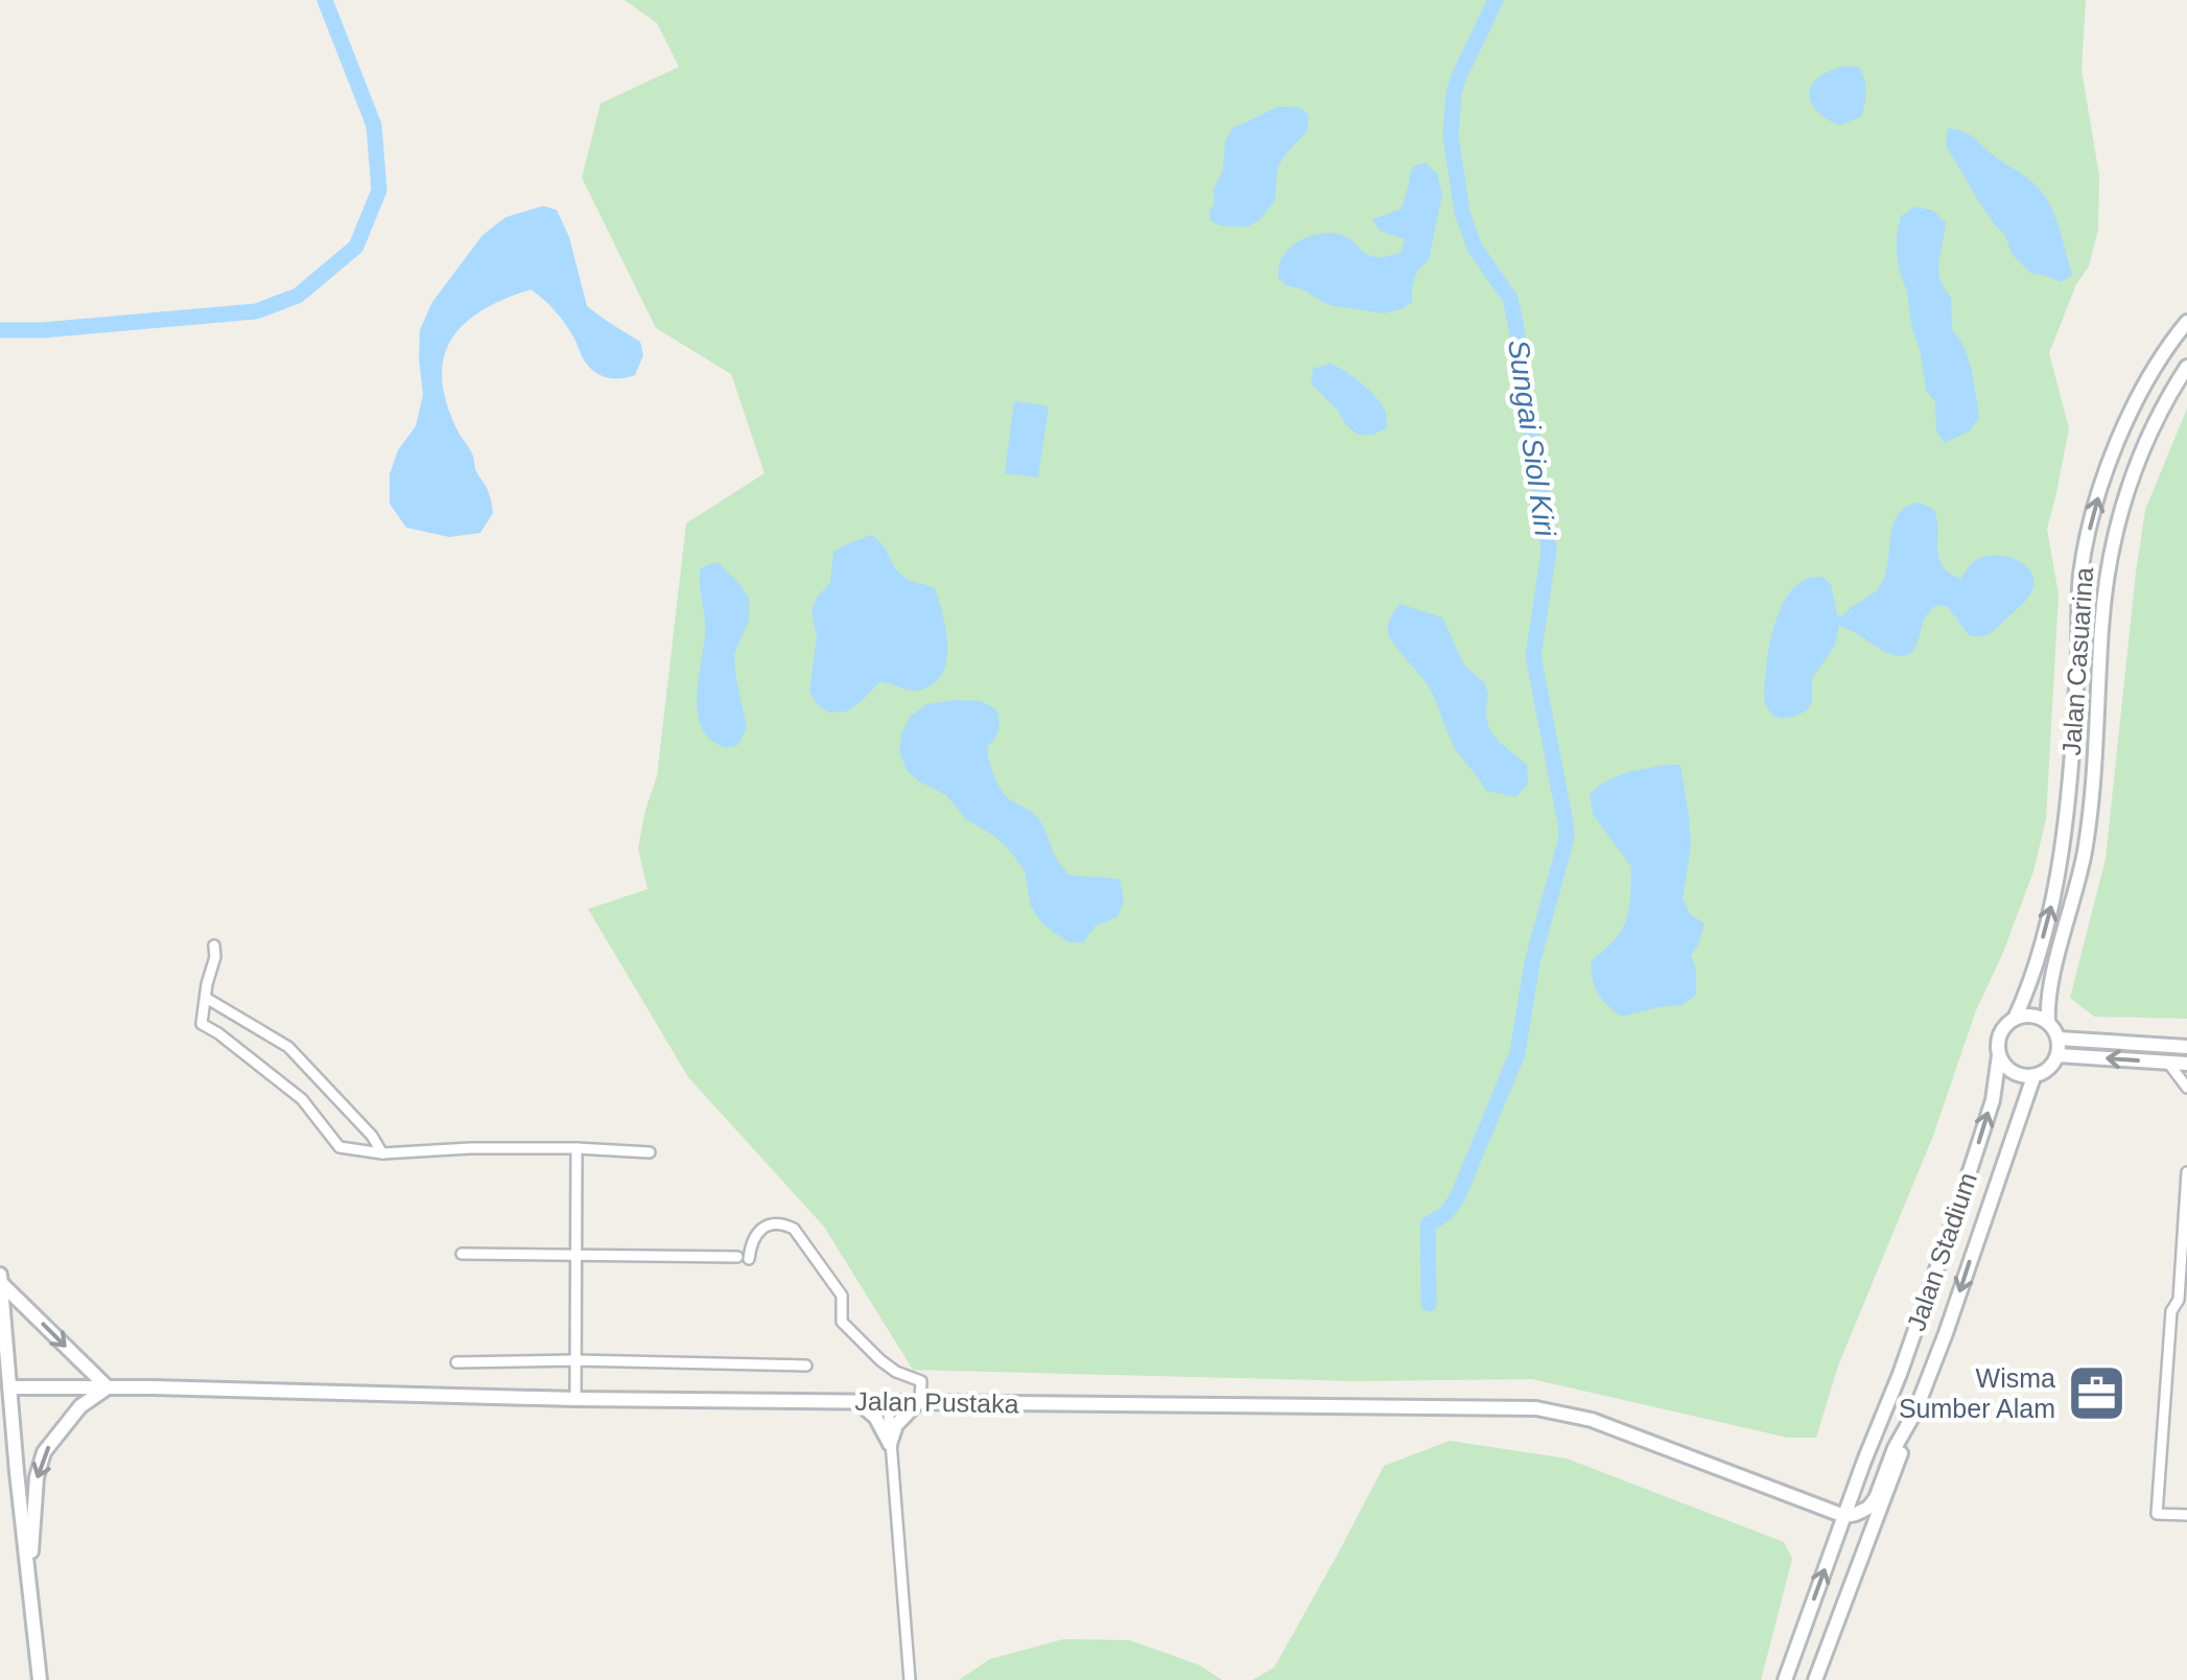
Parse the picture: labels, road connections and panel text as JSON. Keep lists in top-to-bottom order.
{
  "streets": {
    "main road": ["Jalan Casuarina", "Jalan Stadium", "Jalan Pustaka"]
  },
  "crossings": [
    ["Jalan Casuarina", "Jalan Stadium"],
    ["Jalan Stadium", "Jalan Pustaka"]
  ],
  "water": ["Sungai Siol Kiri"],
  "places": {
    "office": ["Wisma Sumber Alam"]
  }
}
